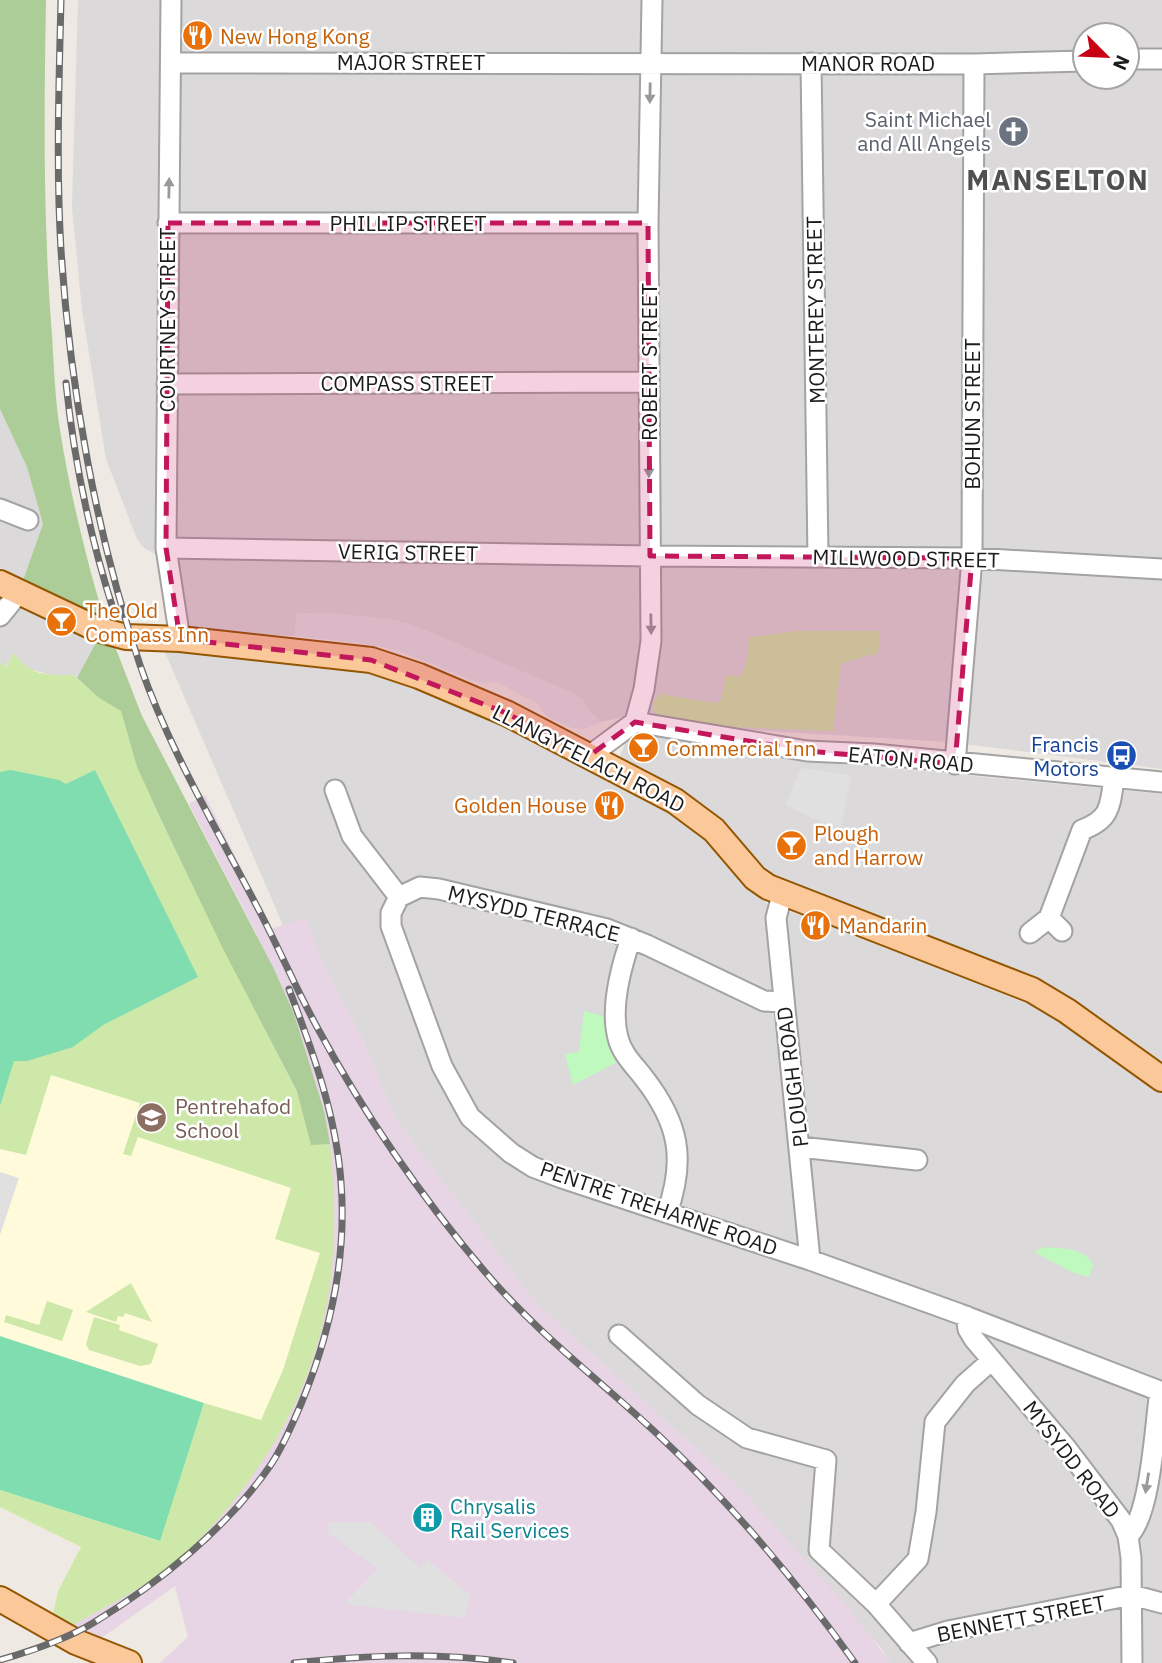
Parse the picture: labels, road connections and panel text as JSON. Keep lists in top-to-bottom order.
{
  "streets": {
    "main road": ["LLANGYFELACH ROAD"],
    "street": [
      "MAJOR STREET",
      "MANOR ROAD",
      "PHILLIP STREET",
      "MONTEREY STREET",
      "COURTNEY STREET",
      "ROBERT STREET",
      "COMPASS STREET",
      "BOHUN STREET",
      "VERIG STREET",
      "MILLWOOD STREET",
      "EATON ROAD",
      "MYSYDD TERRACE",
      "PLOUGH ROAD",
      "PENTRE TREHARNE ROAD",
      "MYSYDD ROAD",
      "BENNETT STREET"
    ]
  },
  "crossings": [
    ["MAJOR STREET", "MANOR ROAD"],
    ["MAJOR STREET", "COURTNEY STREET"],
    ["MAJOR STREET", "ROBERT STREET"],
    ["MANOR ROAD", "MONTEREY STREET"],
    ["MANOR ROAD", "ROBERT STREET"],
    ["MANOR ROAD", "BOHUN STREET"],
    ["PHILLIP STREET", "COURTNEY STREET"],
    ["PHILLIP STREET", "ROBERT STREET"],
    ["MONTEREY STREET", "MILLWOOD STREET"],
    ["COURTNEY STREET", "COMPASS STREET"],
    ["COURTNEY STREET", "VERIG STREET"],
    ["COURTNEY STREET", "LLANGYFELACH ROAD"],
    ["ROBERT STREET", "COMPASS STREET"],
    ["ROBERT STREET", "VERIG STREET"],
    ["ROBERT STREET", "MILLWOOD STREET"],
    ["ROBERT STREET", "EATON ROAD"],
    ["BOHUN STREET", "MILLWOOD STREET"],
    ["BOHUN STREET", "EATON ROAD"],
    ["VERIG STREET", "MILLWOOD STREET"],
    ["LLANGYFELACH ROAD", "PLOUGH ROAD"],
    ["MYSYDD TERRACE", "PLOUGH ROAD"],
    ["MYSYDD TERRACE", "PENTRE TREHARNE ROAD"],
    ["PLOUGH ROAD", "PENTRE TREHARNE ROAD"],
    ["PENTRE TREHARNE ROAD", "MYSYDD ROAD"],
    ["MYSYDD ROAD", "BENNETT STREET"]
  ],
  "one_way": ["ROBERT STREET"],
  "districts": ["MANSELTON"],
  "places": {
    "restaurant": ["New Hong Kong", "Golden House", "Mandarin"],
    "church": ["Saint Michael and All Angels"],
    "bar": ["The Old Compass Inn", "Commercial Inn", "Plough and Harrow"],
    "bus stop": ["Francis Motors"],
    "school or university": ["Pentrehafod School"],
    "building": ["Chrysalis Rail Services"]
  },
  "north": "bottom right"
}
